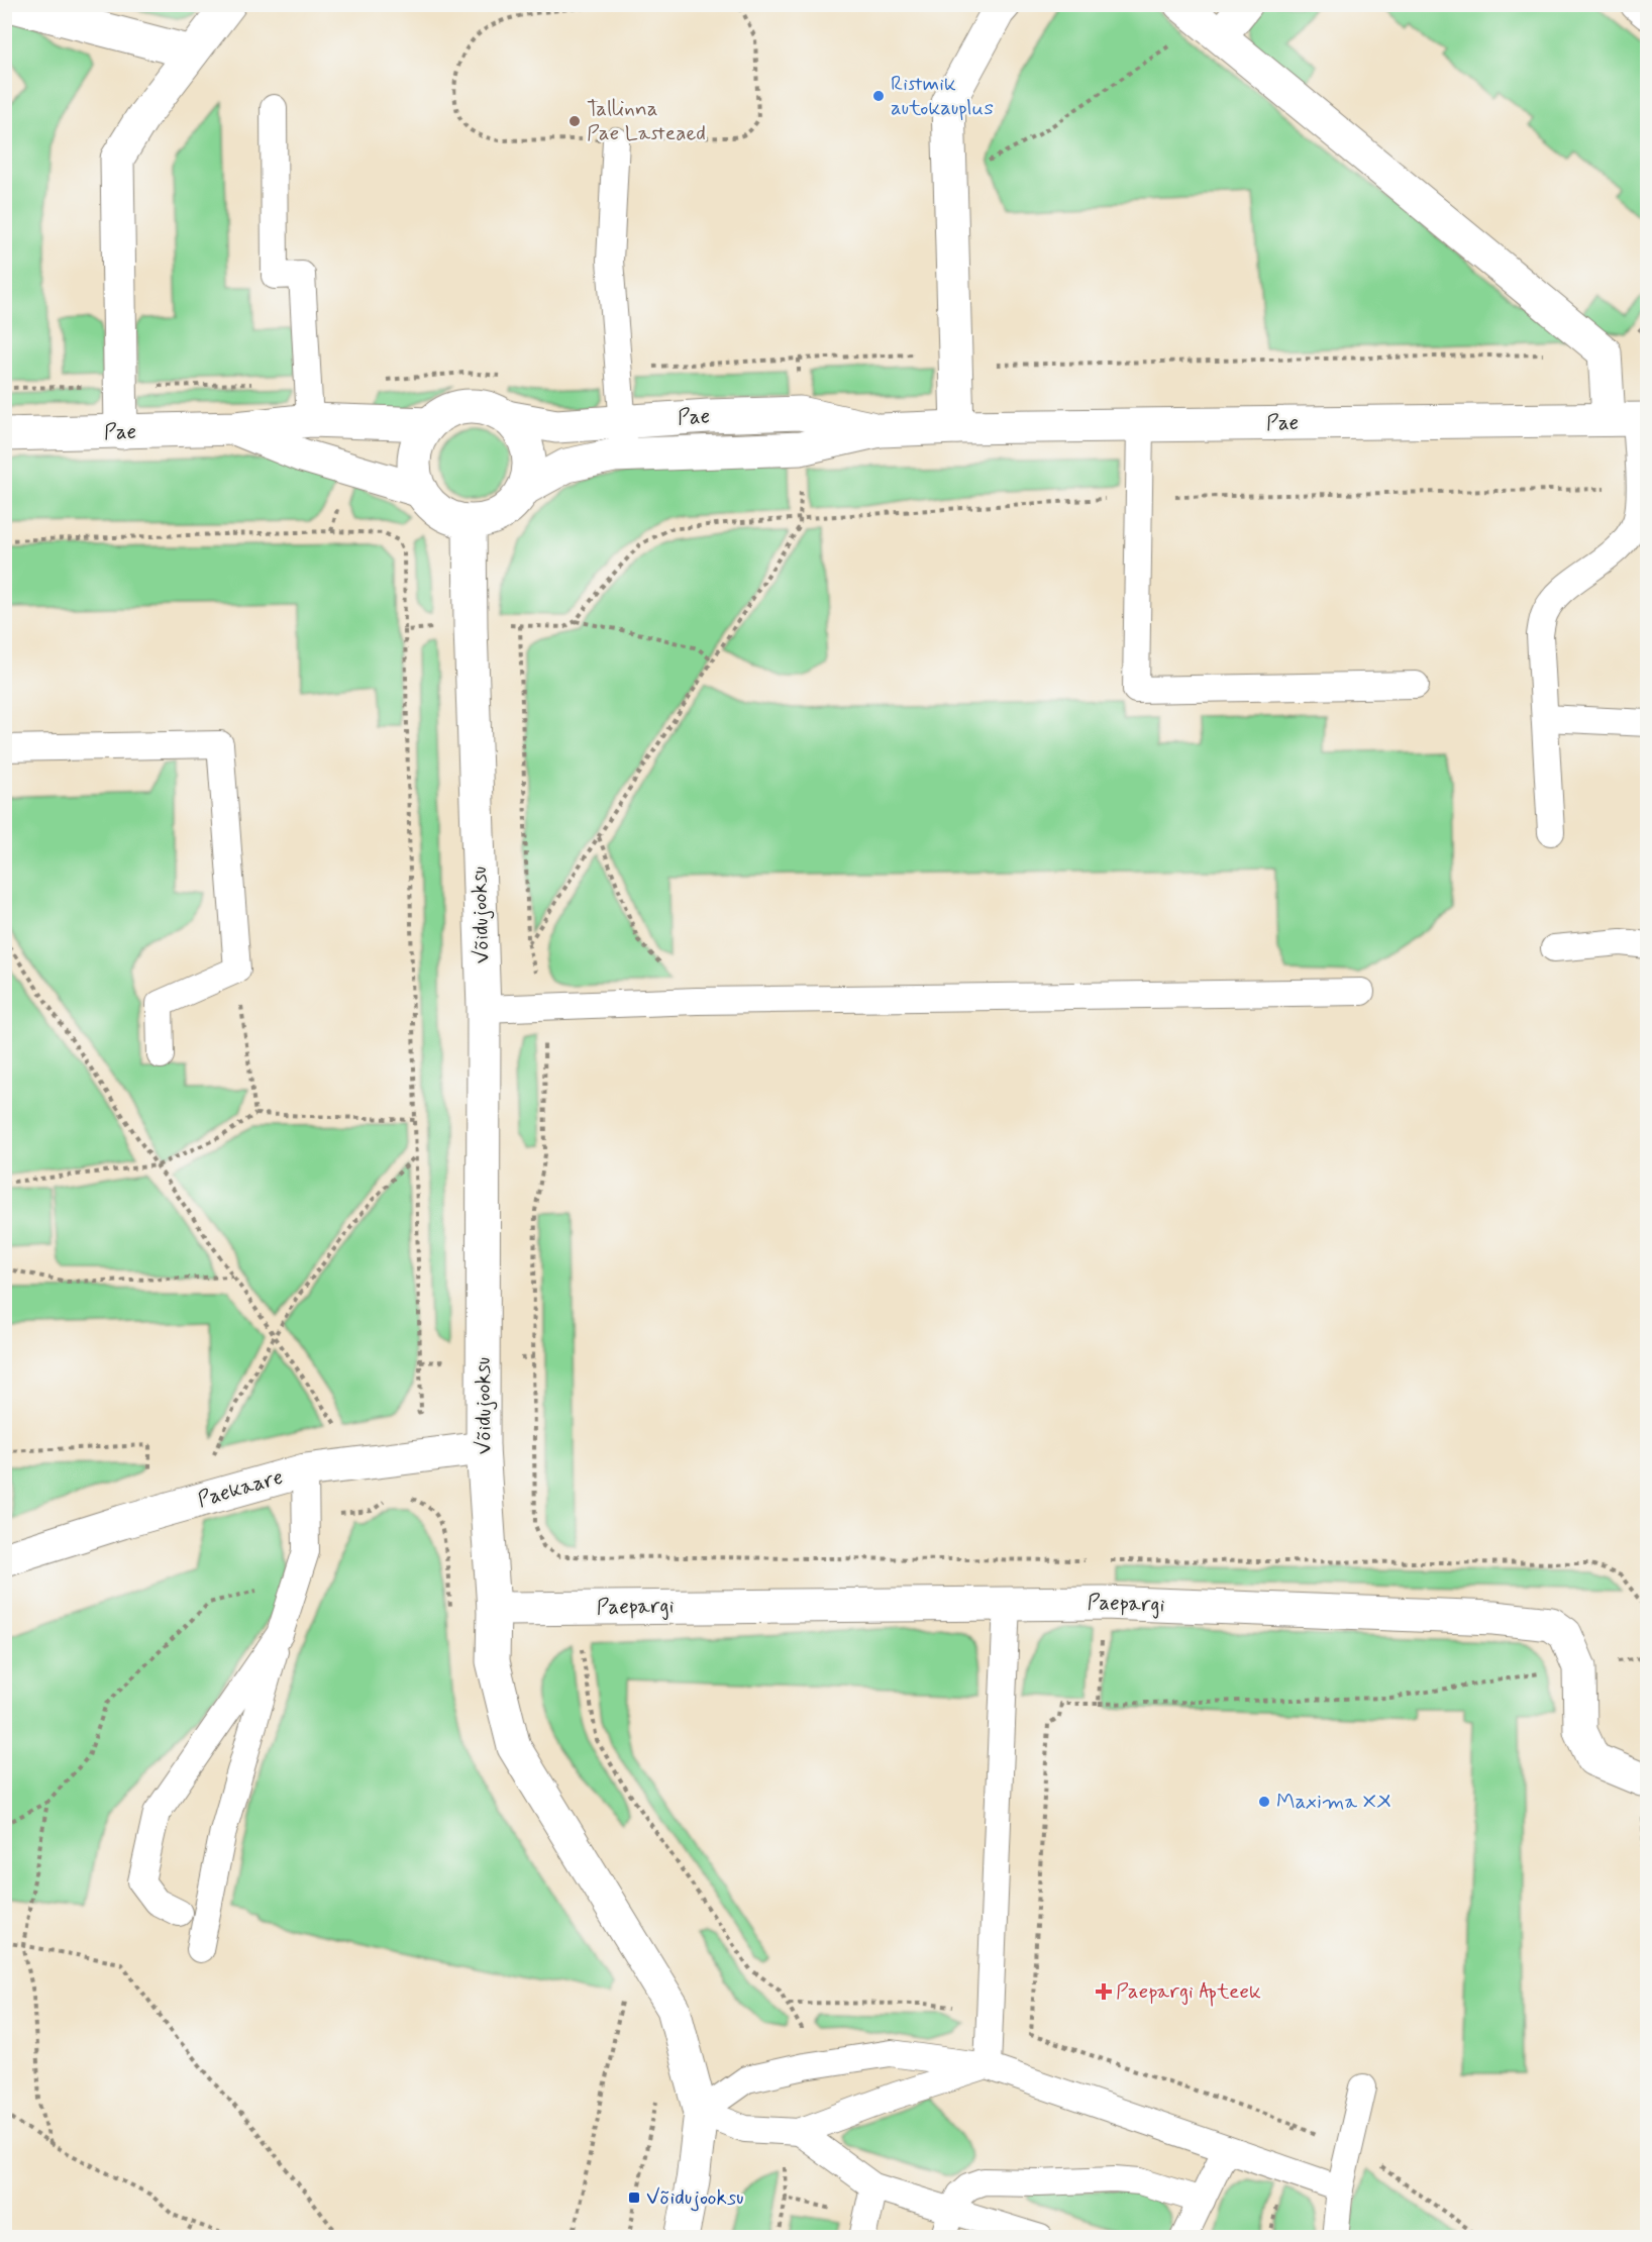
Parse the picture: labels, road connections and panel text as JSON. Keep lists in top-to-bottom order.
{
  "streets": {
    "street": [
      "Pae",
      "Võidujooksu",
      "Paekaare",
      "Paepargi"
    ]
  },
  "crossings": [
    ["Pae", "Võidujooksu"],
    ["Võidujooksu", "Paekaare"],
    ["Võidujooksu", "Paepargi"]
  ],
  "places": {
    "other": ["Ristmik autokauplus", "Tallinna Pae Lasteaed", "Maxima XX"],
    "health": ["Paepargi Apteek"],
    "transit": ["Võidujooksu"]
  }
}
